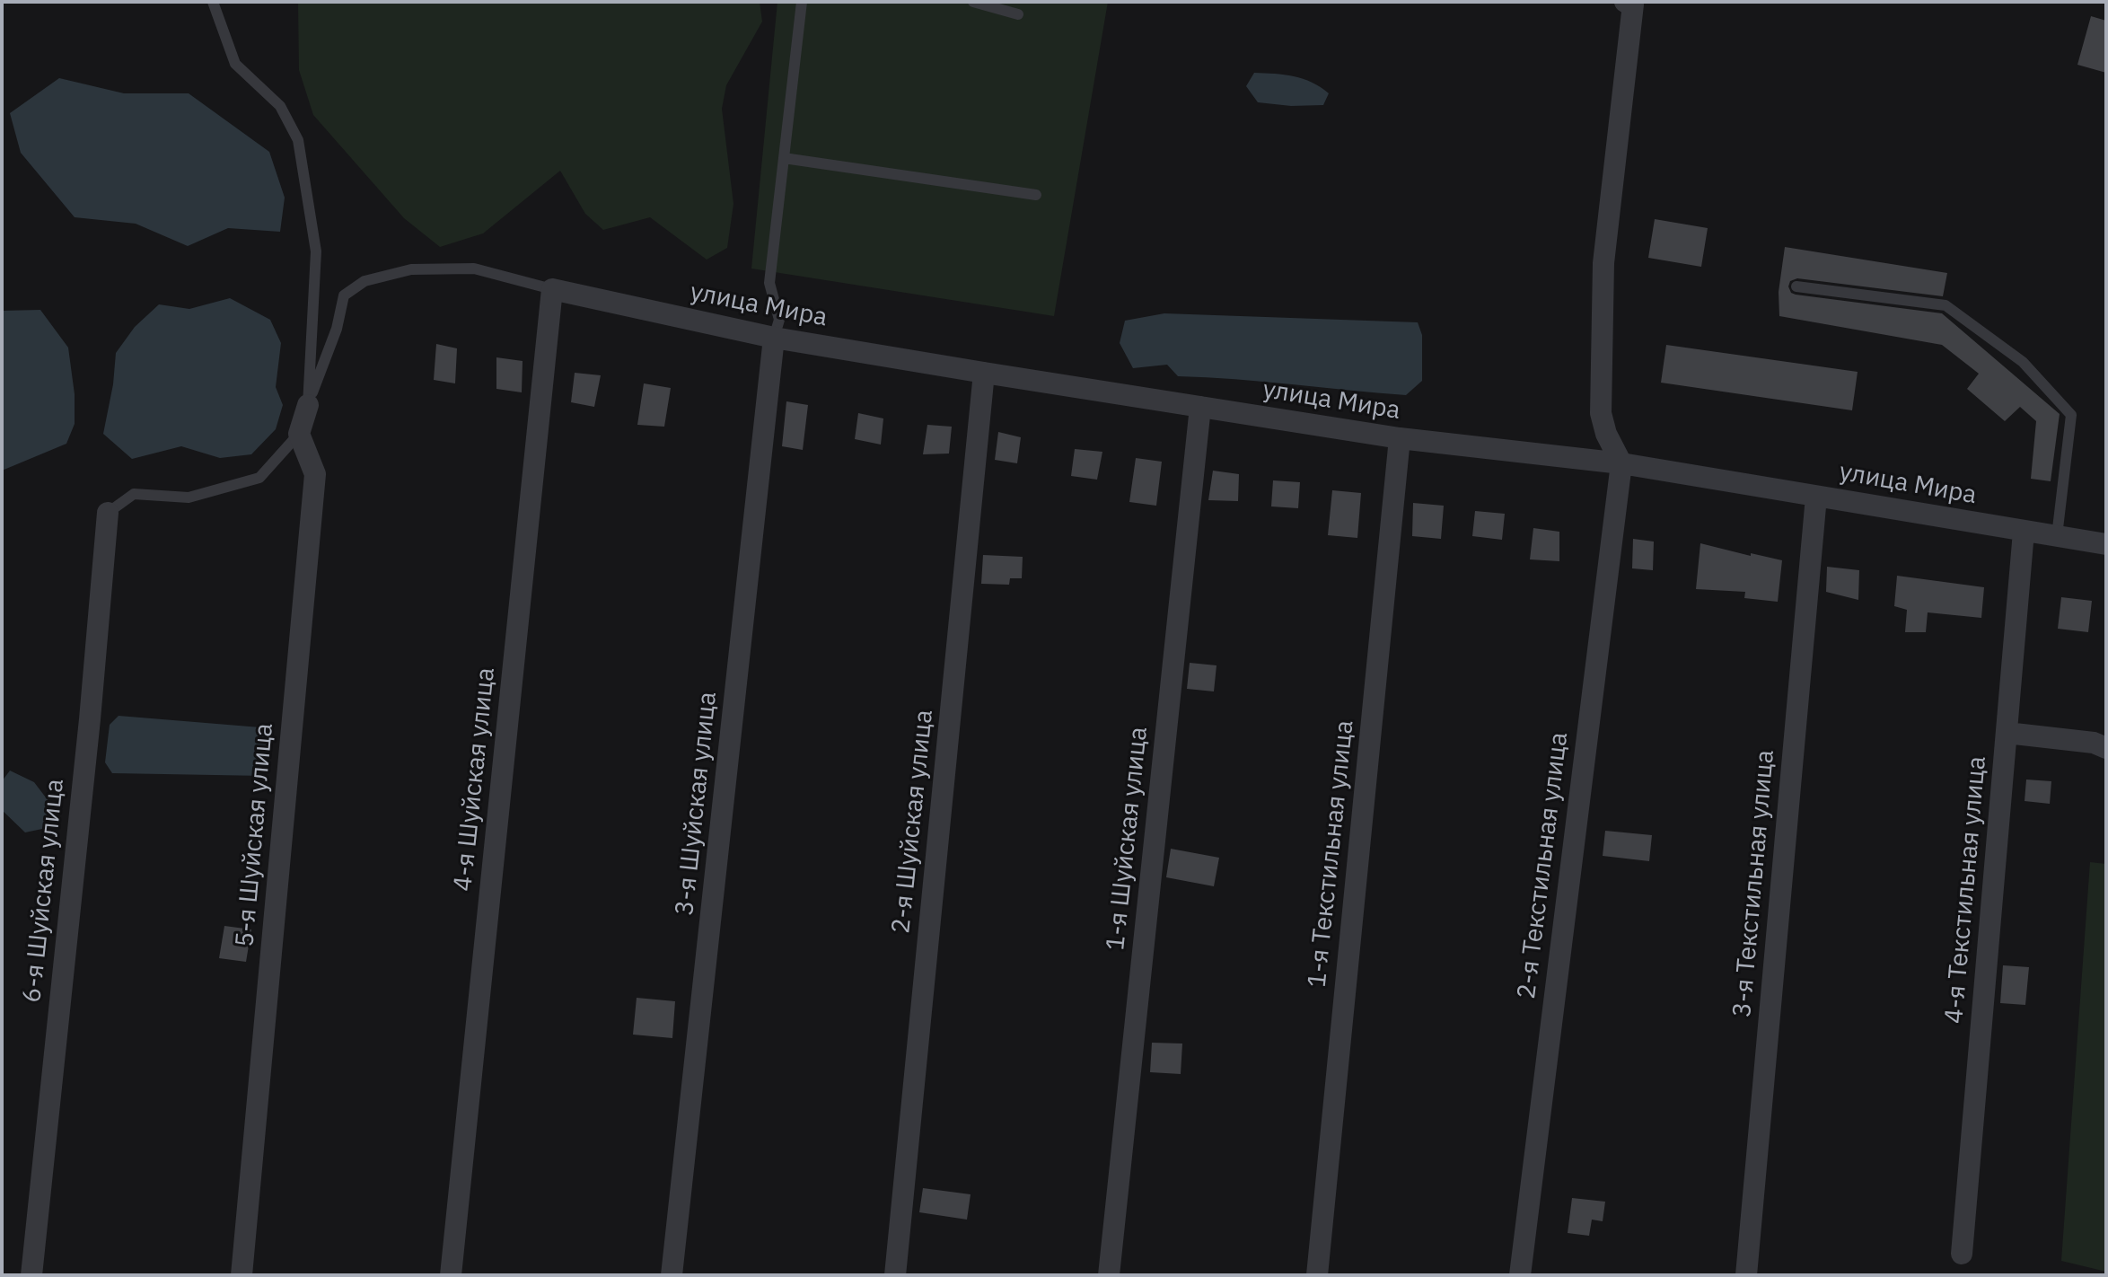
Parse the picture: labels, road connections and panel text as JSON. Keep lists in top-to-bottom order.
{
  "streets": {
    "street": [
      "улица Мира",
      "4-я Шуйская улица",
      "3-я Шуйская улица",
      "2-я Шуйская улица",
      "5-я Шуйская улица",
      "1-я Шуйская улица",
      "1-я Текстильная улица",
      "2-я Текстильная улица",
      "3-я Текстильная улица",
      "4-я Текстильная улица",
      "6-я Шуйская улица"
    ]
  },
  "crossings": [
    ["улица Мира", "4-я Шуйская улица"],
    ["улица Мира", "3-я Шуйская улица"],
    ["улица Мира", "2-я Шуйская улица"],
    ["улица Мира", "1-я Шуйская улица"],
    ["улица Мира", "1-я Текстильная улица"],
    ["улица Мира", "2-я Текстильная улица"],
    ["улица Мира", "3-я Текстильная улица"],
    ["улица Мира", "4-я Текстильная улица"]
  ]
}
